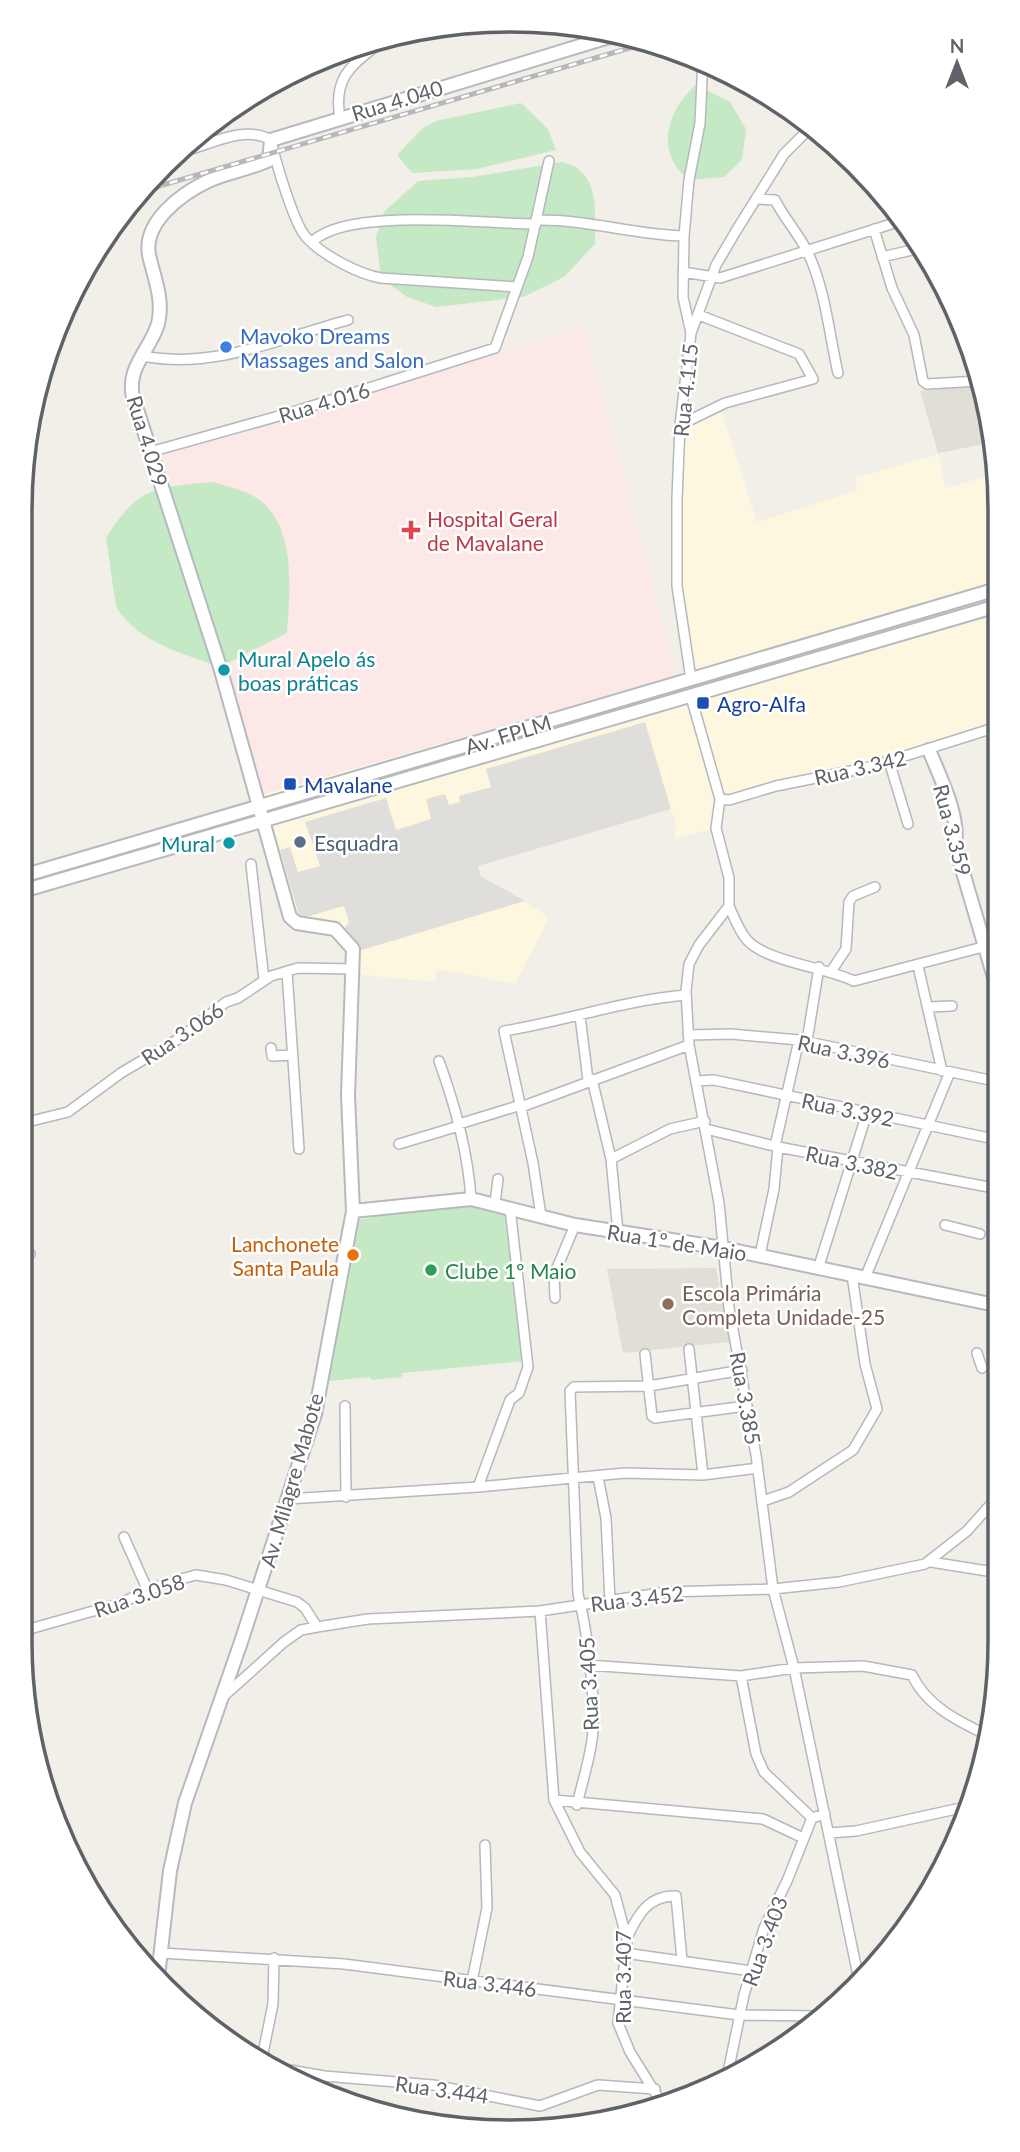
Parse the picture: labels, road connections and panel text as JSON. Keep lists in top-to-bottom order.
{
  "streets": {
    "street": [
      "Rua 4.040",
      "Rua 4.115",
      "Rua 4.016",
      "Rua 4.029",
      "Av. FPLM",
      "Rua 3.342",
      "Rua 3.359",
      "Rua 3.066",
      "Rua 3.396",
      "Rua 3.392",
      "Rua 3.382",
      "Rua 1º de Maio",
      "Rua 3.385",
      "Av. Milagre Mabote",
      "Rua 3.058",
      "Rua 3.452",
      "Rua 3.405",
      "Rua 3.403",
      "Rua 3.407",
      "Rua 3.446",
      "Rua 3.444"
    ]
  },
  "crossings": [
    ["Rua 4.040", "Rua 4.029"],
    ["Rua 4.115", "Av. FPLM"],
    ["Rua 4.016", "Rua 4.029"],
    ["Rua 4.029", "Av. FPLM"],
    ["Rua 4.029", "Av. Milagre Mabote"],
    ["Av. FPLM", "Av. Milagre Mabote"],
    ["Rua 3.342", "Rua 3.359"],
    ["Rua 3.066", "Av. Milagre Mabote"],
    ["Rua 3.396", "Rua 3.385"],
    ["Rua 3.392", "Rua 3.385"],
    ["Rua 3.382", "Rua 3.385"],
    ["Rua 1º de Maio", "Rua 3.385"],
    ["Rua 1º de Maio", "Av. Milagre Mabote"],
    ["Rua 3.385", "Rua 3.452"],
    ["Av. Milagre Mabote", "Rua 3.058"],
    ["Av. Milagre Mabote", "Rua 3.452"],
    ["Av. Milagre Mabote", "Rua 3.446"],
    ["Rua 3.452", "Rua 3.405"],
    ["Rua 3.452", "Rua 3.407"],
    ["Rua 3.403", "Rua 3.446"],
    ["Rua 3.407", "Rua 3.446"],
    ["Rua 3.407", "Rua 3.444"]
  ],
  "places": {
    "other": [
      "Mavoko Dreams Massages and Salon",
      "Mural Apelo ás boas práticas",
      "Esquadra",
      "Mural",
      "Lanchonete Santa Paula",
      "Clube 1º Maio",
      "Escola Primária Completa Unidade-25"
    ],
    "health": ["Hospital Geral de Mavalane"],
    "transit": ["Agro-Alfa", "Mavalane"]
  },
  "north": "top"
}
